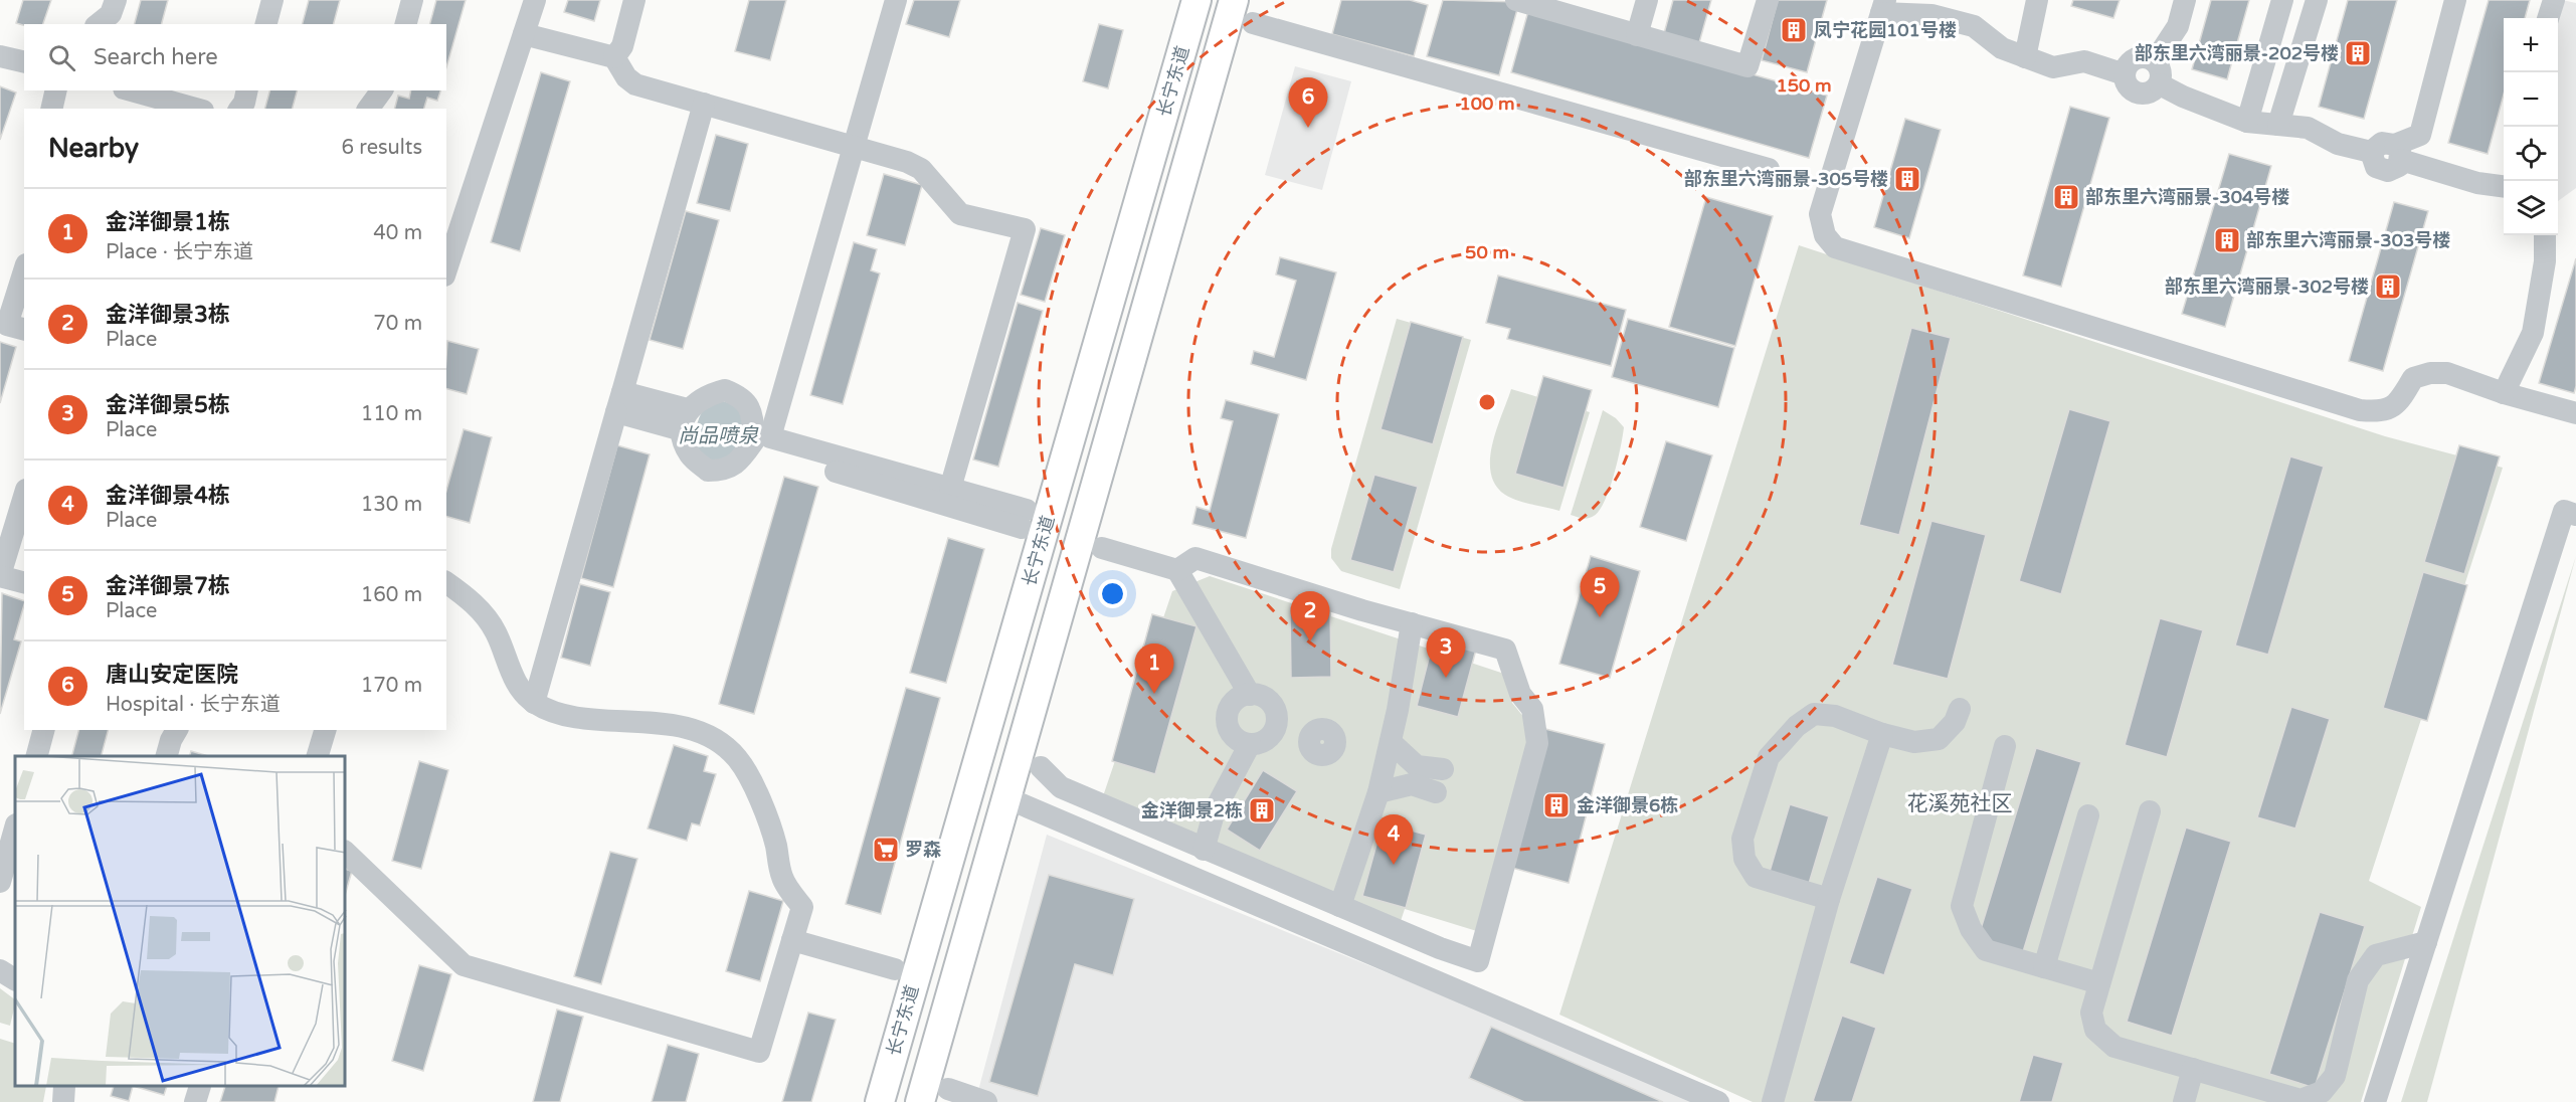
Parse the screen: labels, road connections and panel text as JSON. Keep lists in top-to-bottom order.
{
  "streets": {
    "main road": ["长宁东道"]
  },
  "districts": ["花溪苑社区"],
  "water": ["尚品喷泉"],
  "places": {
    "building": [
      "凤宁花园101号楼",
      "部东里六湾丽景-202号楼",
      "部东里六湾丽景-305号楼",
      "部东里六湾丽景-304号楼",
      "部东里六湾丽景-303号楼",
      "部东里六湾丽景-302号楼",
      "金洋御景6栋",
      "金洋御景2栋"
    ],
    "supermarket": ["罗森"]
  },
  "page": {
    "map_buttons": ["+", "−"],
    "search": "Search here",
    "pins": [
      "6",
      "5",
      "2",
      "3",
      "1",
      "4"
    ],
    "heading": ["Nearby", "6 results"],
    "list": [
      {
        "mark": "1",
        "name": "金洋御景1栋",
        "note": "Place · 长宁东道",
        "value": "40 m"
      },
      {
        "mark": "2",
        "name": "金洋御景3栋",
        "note": "Place",
        "value": "70 m"
      },
      {
        "mark": "3",
        "name": "金洋御景5栋",
        "note": "Place",
        "value": "110 m"
      },
      {
        "mark": "4",
        "name": "金洋御景4栋",
        "note": "Place",
        "value": "130 m"
      },
      {
        "mark": "5",
        "name": "金洋御景7栋",
        "note": "Place",
        "value": "160 m"
      },
      {
        "mark": "6",
        "name": "唐山安定医院",
        "note": "Hospital · 长宁东道",
        "value": "170 m"
      }
    ]
  },
  "rings": ["150 m", "100 m", "50 m"]
}
